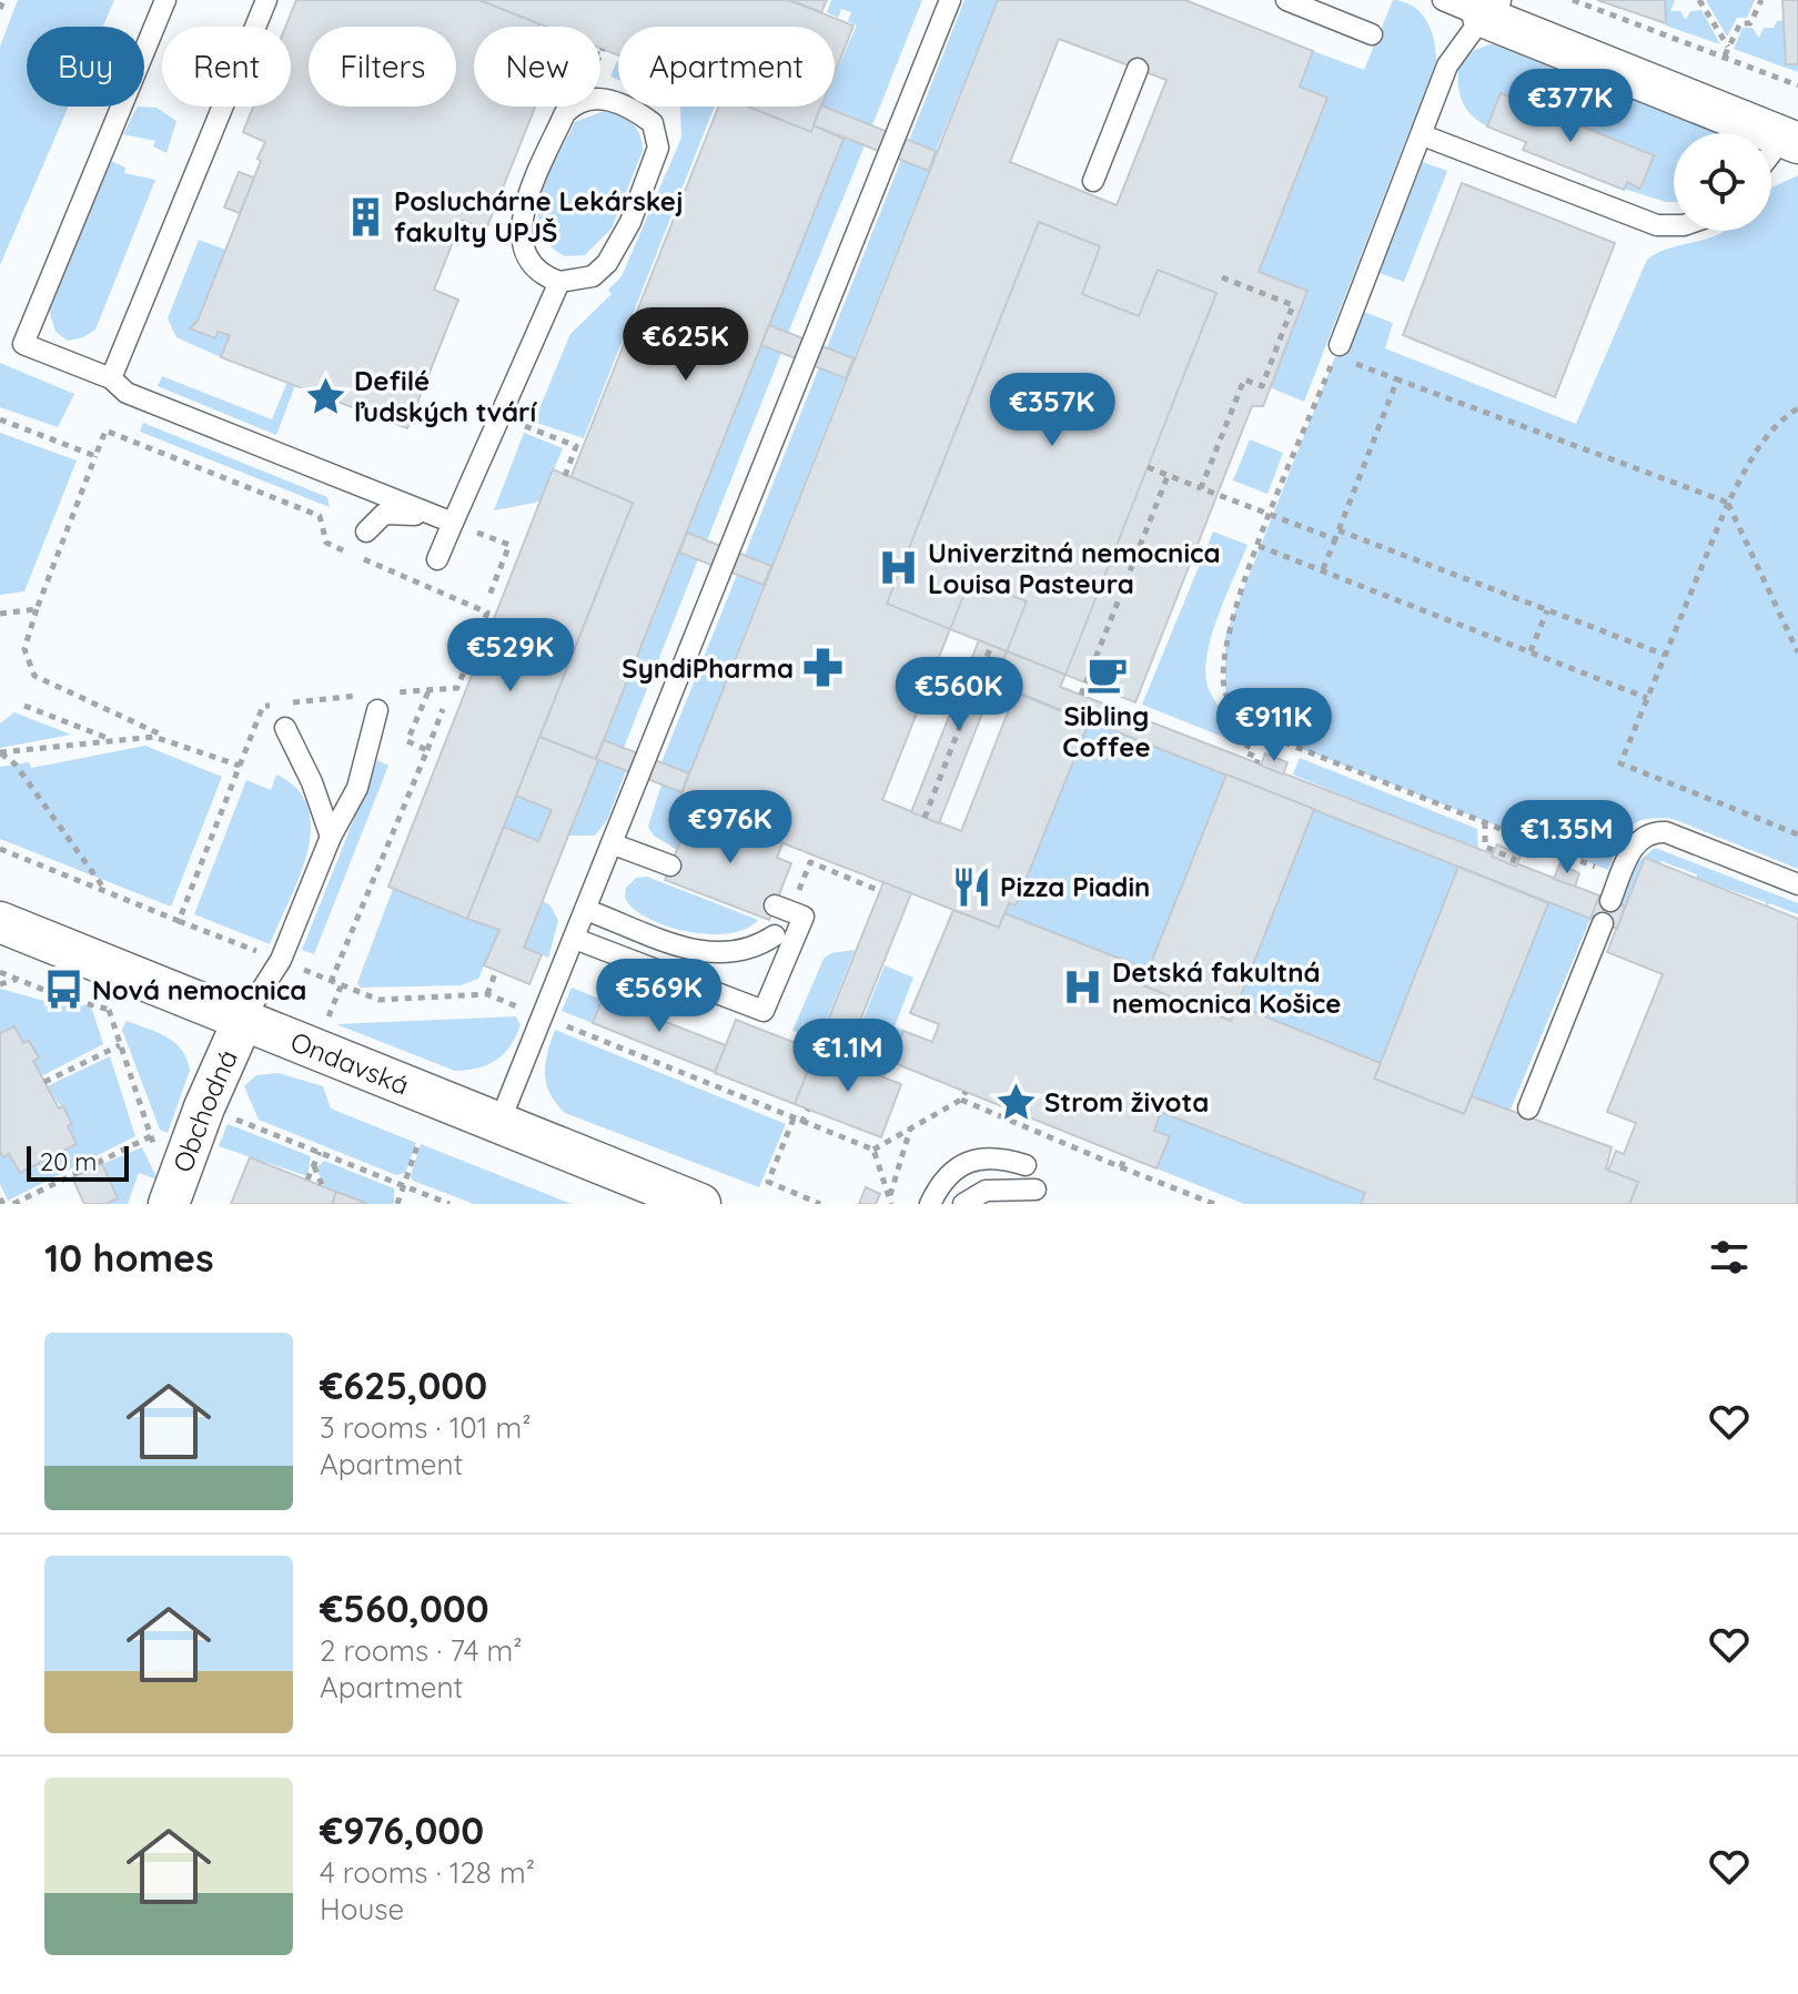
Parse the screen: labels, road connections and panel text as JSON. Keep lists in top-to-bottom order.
{
  "streets": {
    "street": ["Ondavská", "Obchodná"]
  },
  "crossings": [
    ["Ondavská", "Obchodná"]
  ],
  "places": {
    "building": ["Posluchárne Lekárskej fakulty UPJŠ"],
    "place": ["Defilé ľudských tvárí", "Strom života"],
    "hospital": ["Univerzitná nemocnica Louisa Pasteura", "Detská fakultná nemocnica Košice"],
    "pharmacy": ["SyndiPharma"],
    "cafe": ["Sibling Coffee"],
    "restaurant": ["Pizza Piadin"],
    "bus stop": ["Nová nemocnica"]
  },
  "scale_bar": "20 m",
  "page": {
    "chip": [
      "Buy",
      "Rent",
      "Filters",
      "New",
      "Apartment"
    ],
    "price": [
      "€377K",
      "€625K",
      "€357K",
      "€529K",
      "€560K",
      "€911K",
      "€976K",
      "€1.35M",
      "€569K",
      "€1.1M"
    ],
    "scale": "20 m",
    "heading": "10 homes",
    "list": [
      {
        "name": "€625,000",
        "note": "3 rooms · 101 m² · Apartment"
      },
      {
        "name": "€560,000",
        "note": "2 rooms · 74 m² · Apartment"
      },
      {
        "name": "€976,000",
        "note": "4 rooms · 128 m² · House"
      }
    ]
  }
}
